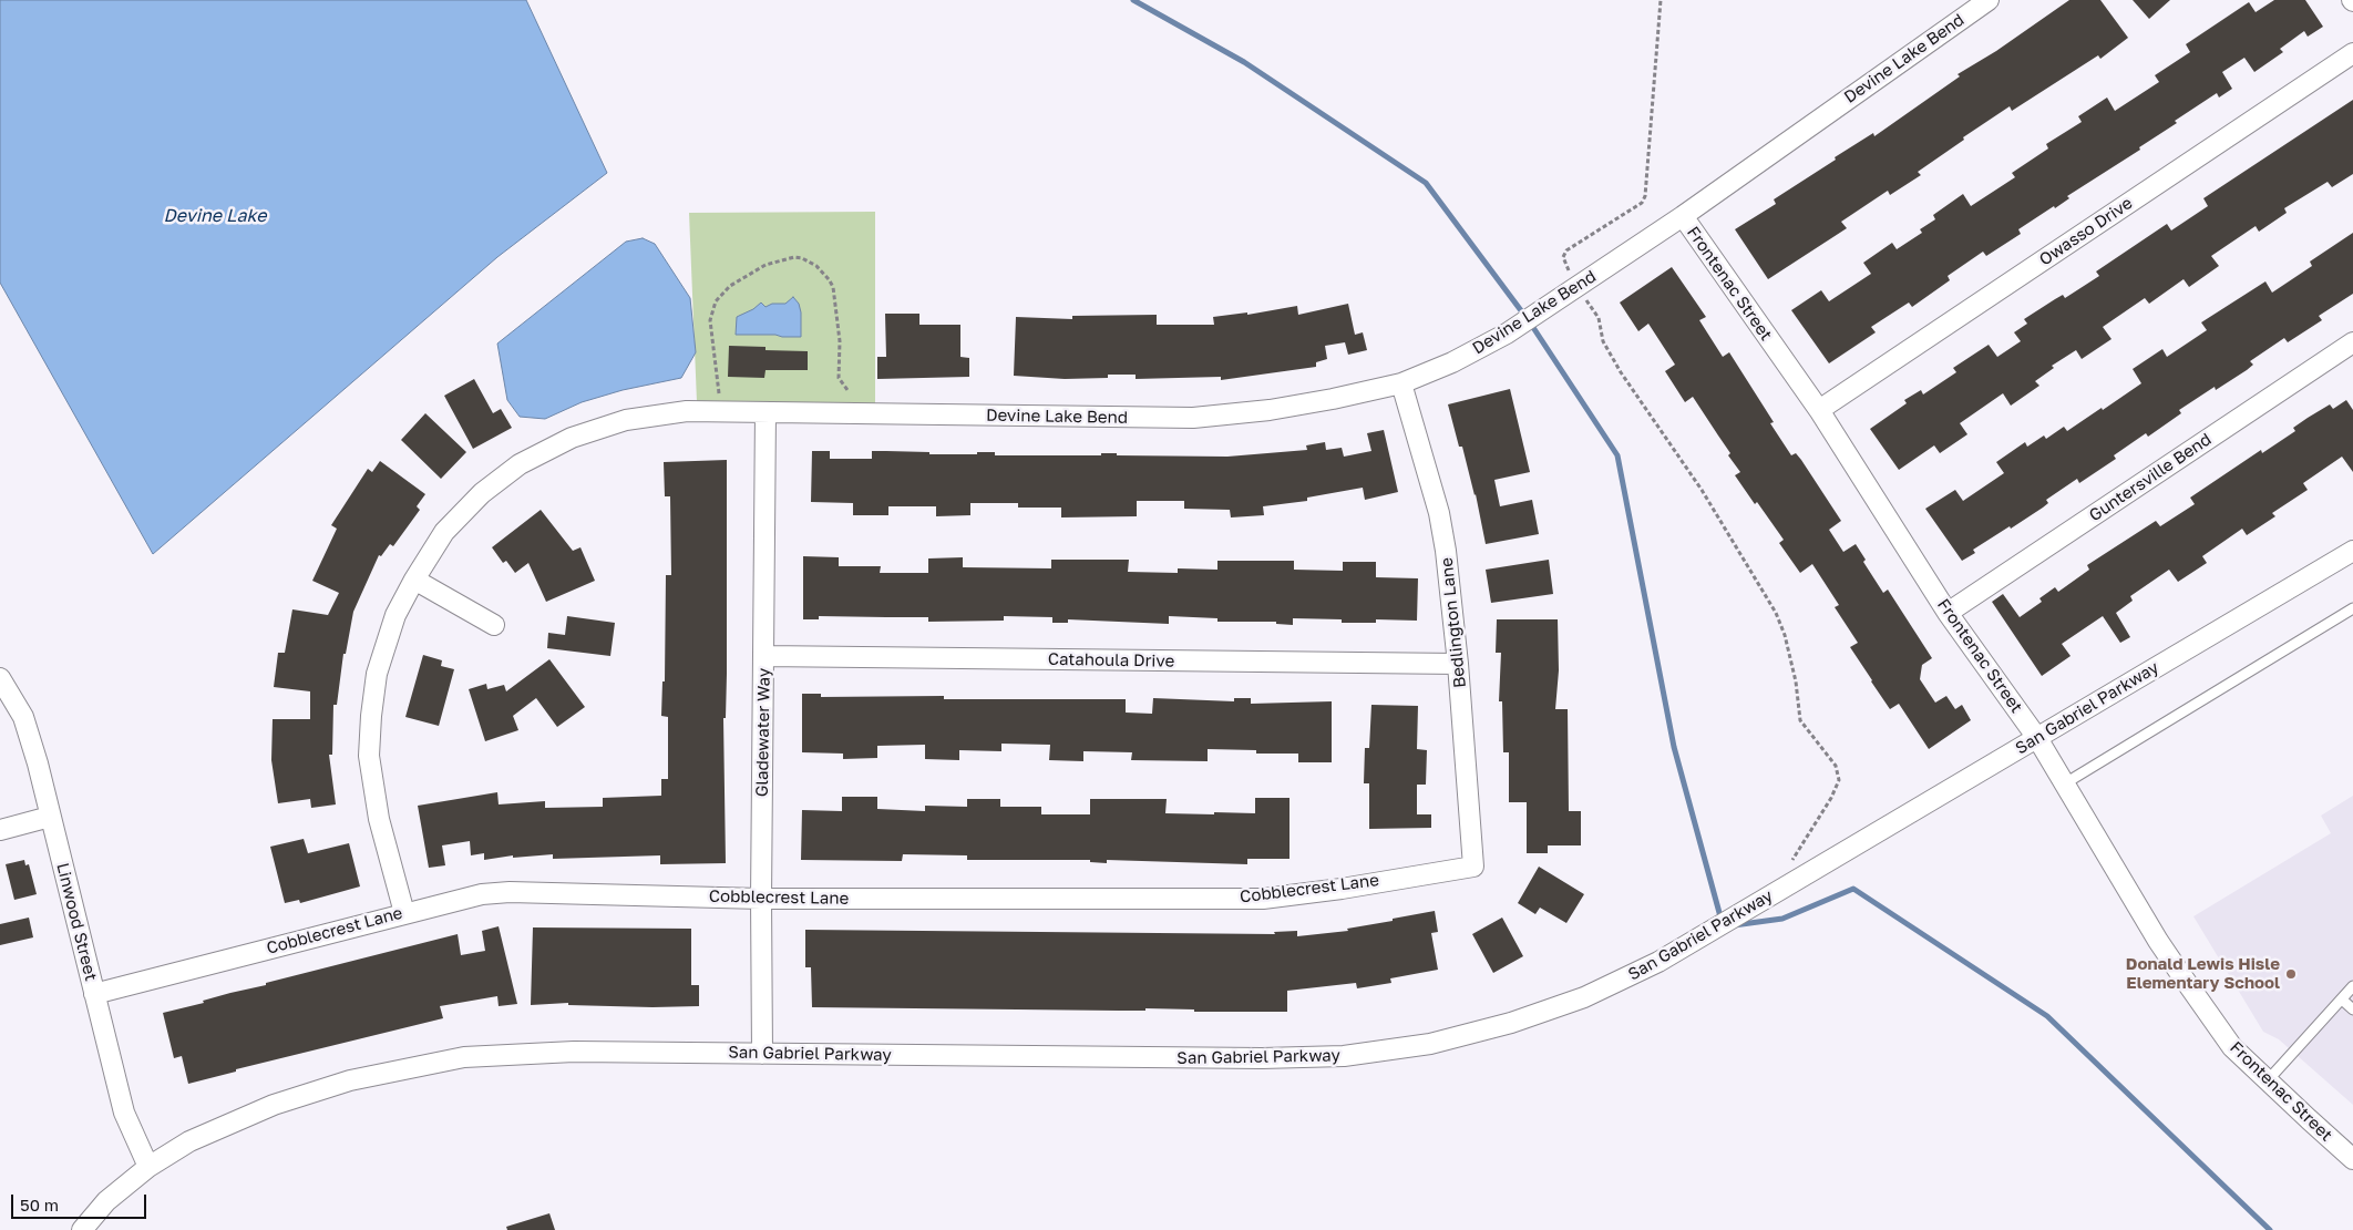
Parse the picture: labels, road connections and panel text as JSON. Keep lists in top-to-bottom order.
{
  "streets": {
    "street": [
      "Devine Lake Bend",
      "Owasso Drive",
      "Frontenac Street",
      "Guntersville Bend",
      "Bedlington Lane",
      "Catahoula Drive",
      "San Gabriel Parkway",
      "Gladewater Way",
      "Cobblecrest Lane",
      "Linwood Street"
    ]
  },
  "crossings": [
    ["Devine Lake Bend", "Frontenac Street"],
    ["Devine Lake Bend", "Bedlington Lane"],
    ["Devine Lake Bend", "Gladewater Way"],
    ["Devine Lake Bend", "Cobblecrest Lane"],
    ["Owasso Drive", "Frontenac Street"],
    ["Frontenac Street", "Guntersville Bend"],
    ["Frontenac Street", "San Gabriel Parkway"],
    ["Bedlington Lane", "Catahoula Drive"],
    ["Bedlington Lane", "Cobblecrest Lane"],
    ["Catahoula Drive", "Gladewater Way"],
    ["San Gabriel Parkway", "Gladewater Way"],
    ["San Gabriel Parkway", "Linwood Street"],
    ["Gladewater Way", "Cobblecrest Lane"],
    ["Cobblecrest Lane", "Linwood Street"]
  ],
  "water": ["Devine Lake"],
  "places": ["Donald Lewis Hisle Elementary School"],
  "scale_bar": "50 m"
}
